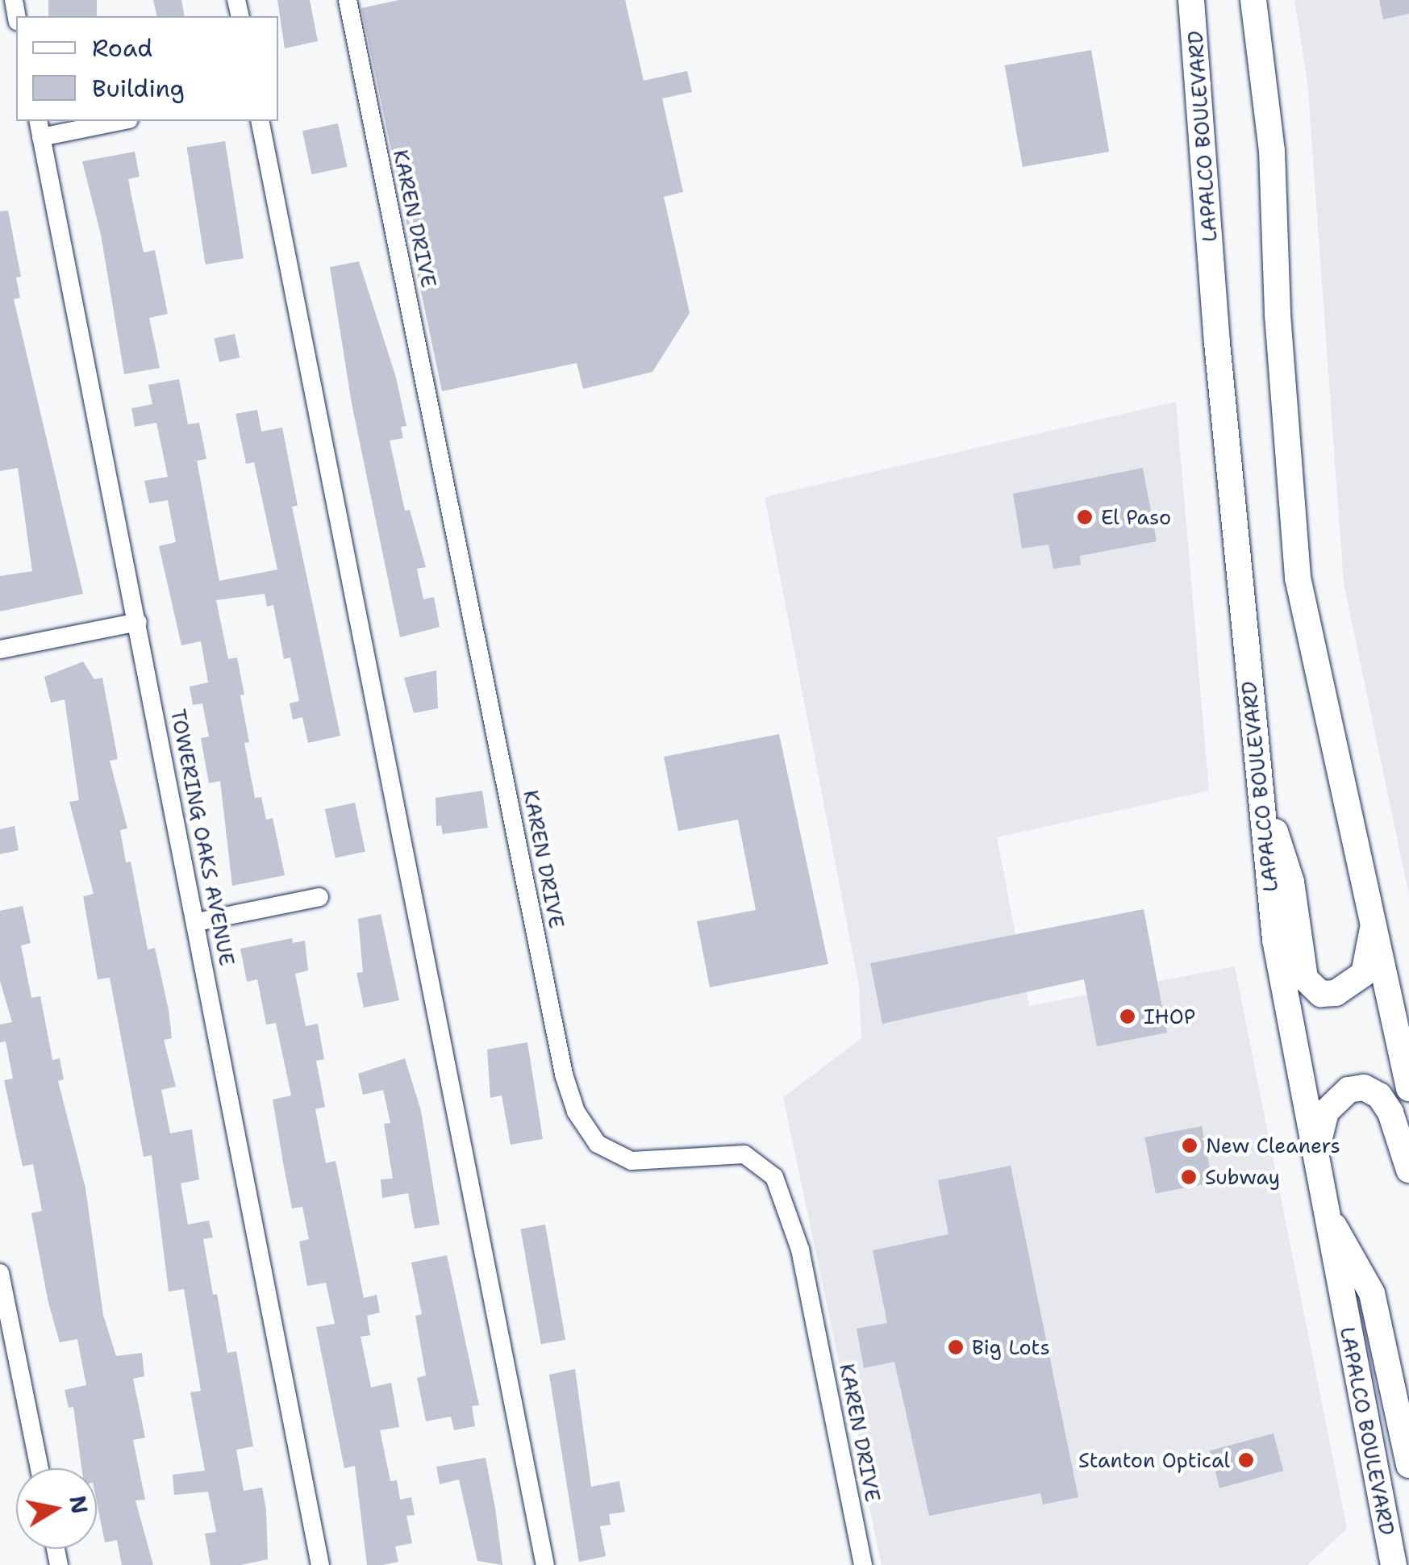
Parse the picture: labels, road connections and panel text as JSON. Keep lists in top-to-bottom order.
{
  "streets": {
    "main road": ["LAPALCO BOULEVARD"],
    "street": ["KAREN DRIVE", "TOWERING OAKS AVENUE"]
  },
  "places": [
    "El Paso",
    "IHOP",
    "New Cleaners",
    "Subway",
    "Big Lots",
    "Stanton Optical"
  ],
  "legend": ["Road", "Building"],
  "north": "right"
}
